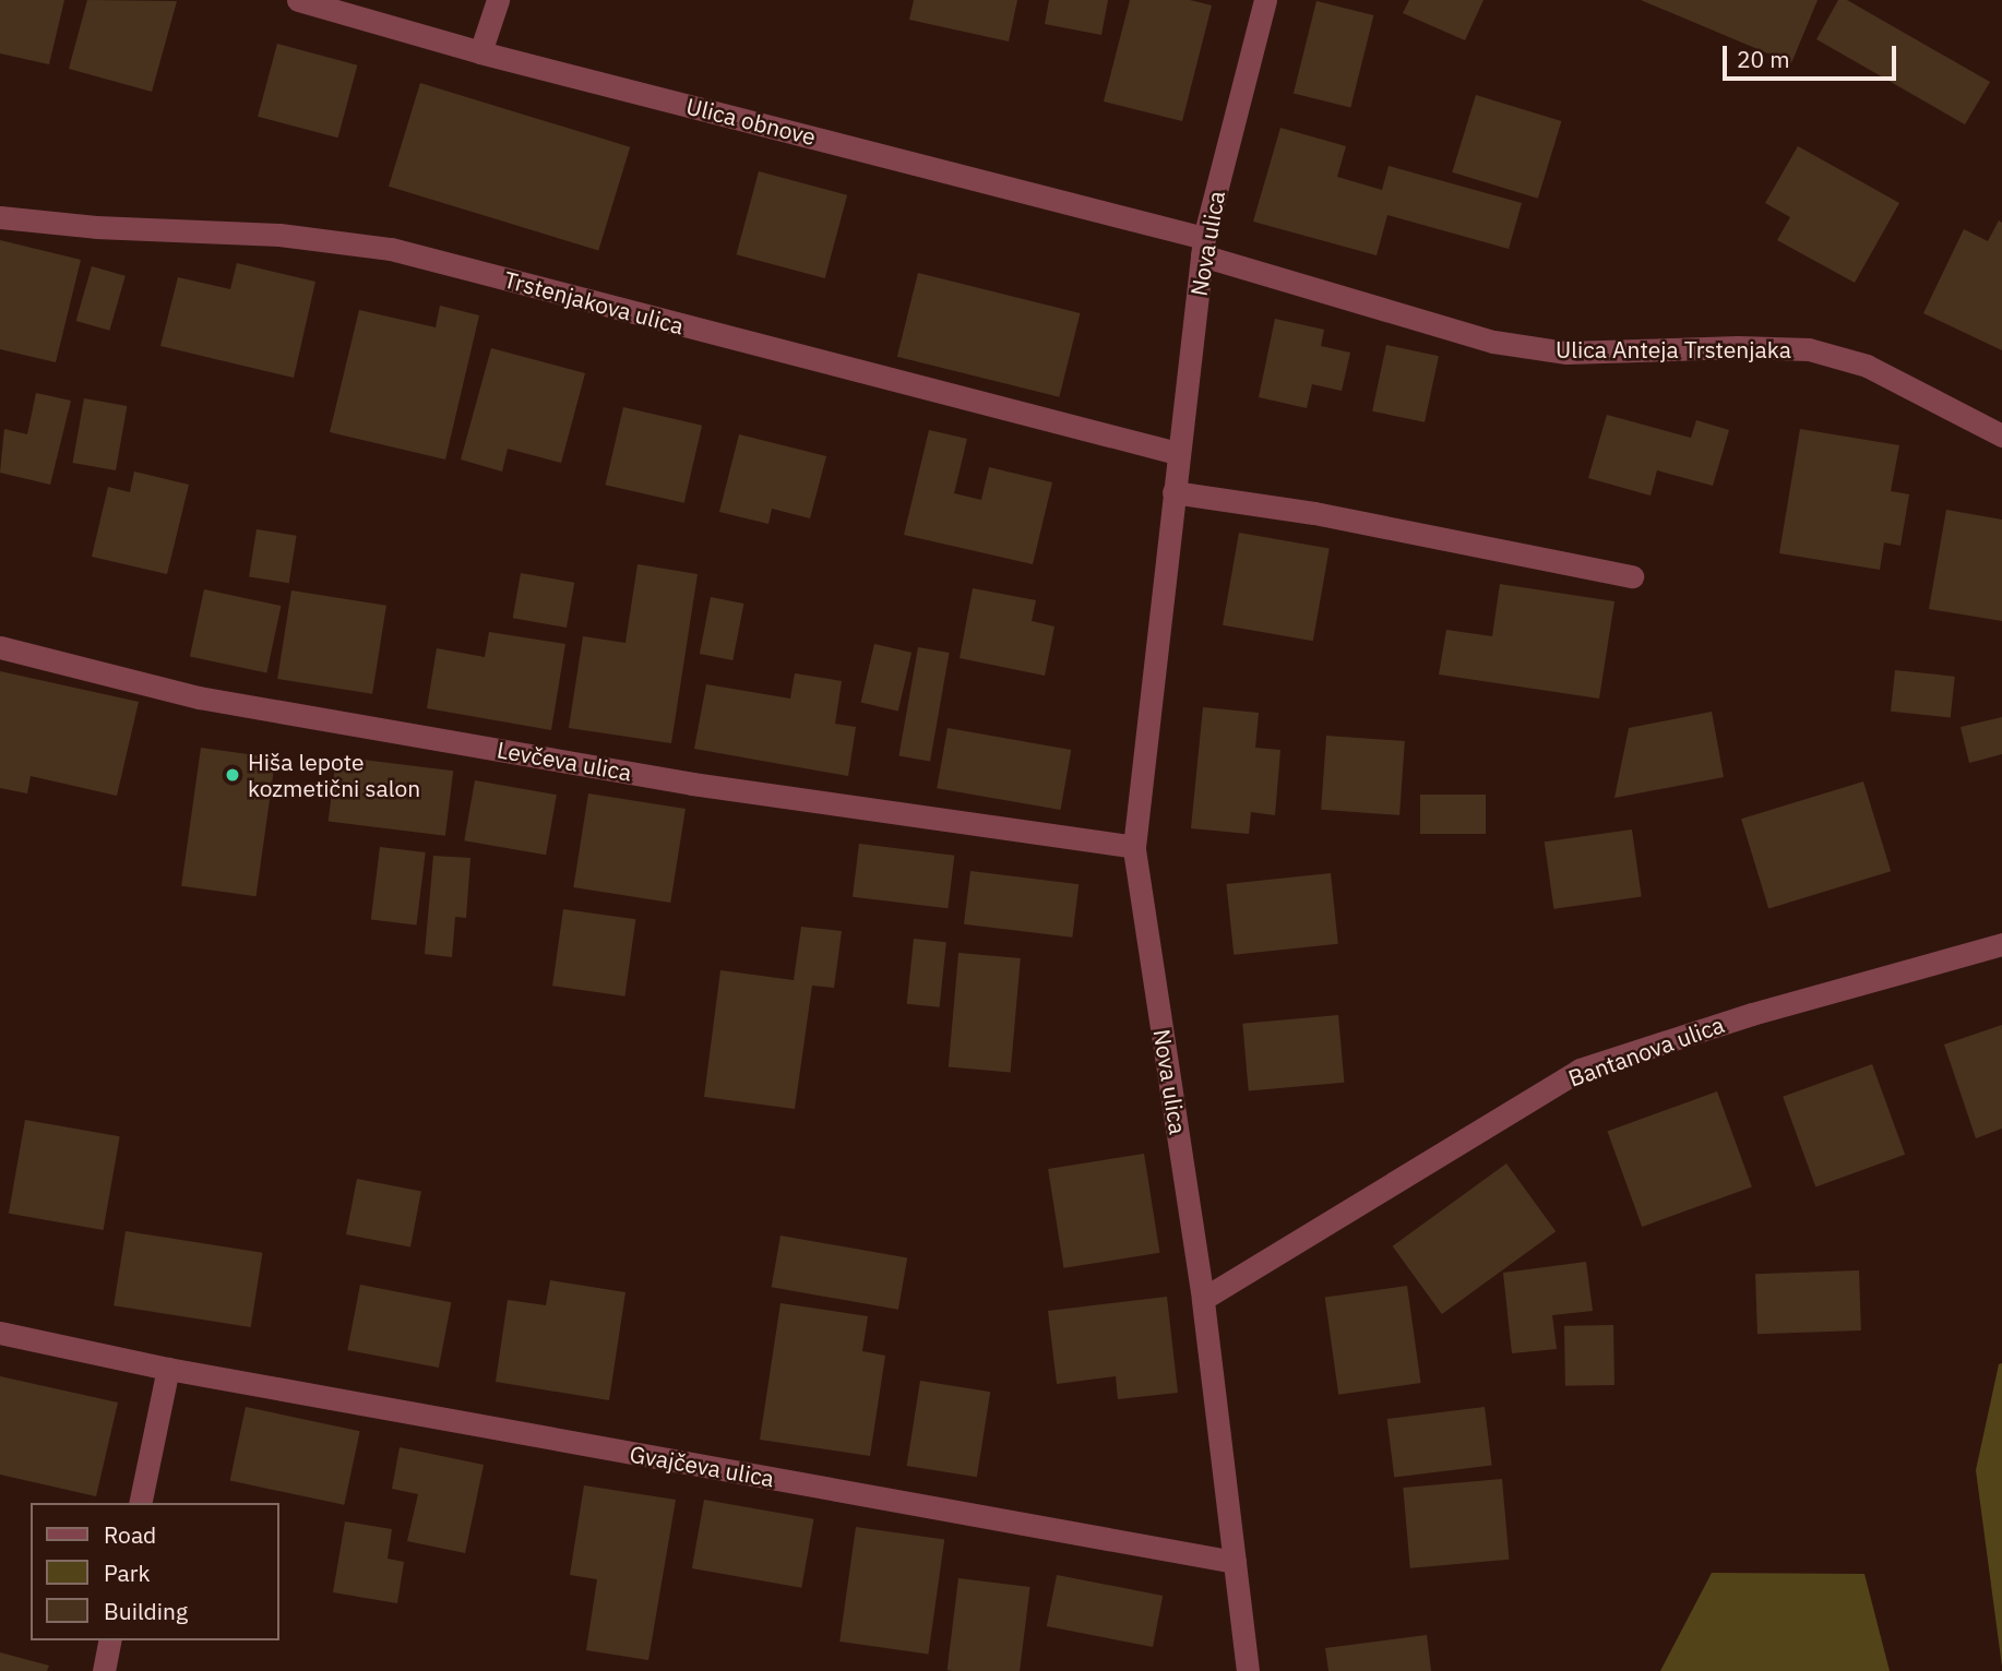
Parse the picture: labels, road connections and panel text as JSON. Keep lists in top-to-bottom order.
{
  "streets": {
    "street": [
      "Ulica obnove",
      "Nova ulica",
      "Trstenjakova ulica",
      "Ulica Anteja Trstenjaka",
      "Levčeva ulica",
      "Bantanova ulica",
      "Gvajčeva ulica"
    ]
  },
  "crossings": [
    ["Ulica obnove", "Nova ulica"],
    ["Ulica obnove", "Ulica Anteja Trstenjaka"],
    ["Nova ulica", "Trstenjakova ulica"],
    ["Nova ulica", "Ulica Anteja Trstenjaka"],
    ["Nova ulica", "Levčeva ulica"],
    ["Nova ulica", "Bantanova ulica"],
    ["Nova ulica", "Gvajčeva ulica"]
  ],
  "places": ["Hiša lepote kozmetični salon"],
  "legend": ["Road", "Park", "Building"],
  "scale_bar": "20 m"
}
